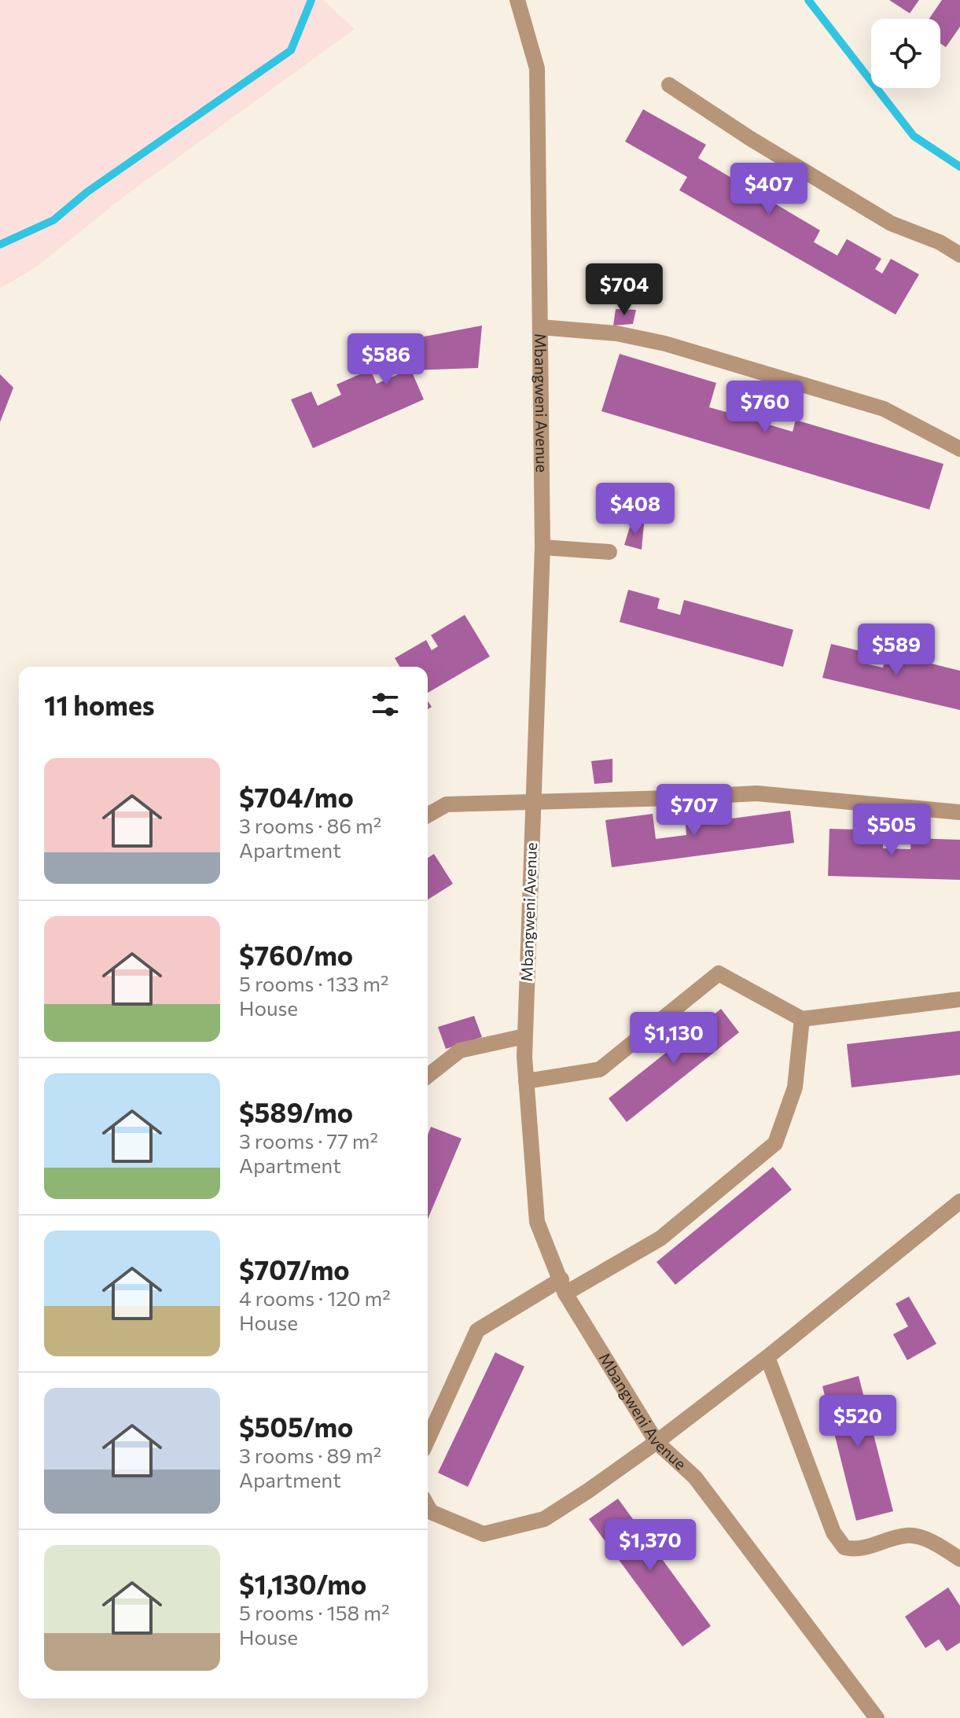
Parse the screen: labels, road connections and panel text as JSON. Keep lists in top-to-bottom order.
{
  "streets": {
    "street": ["Mbangweni Avenue"]
  },
  "page": {
    "price": [
      "$407",
      "$704",
      "$586",
      "$760",
      "$408",
      "$589",
      "$707",
      "$505",
      "$1,130",
      "$520",
      "$1,370"
    ],
    "heading": "11 homes",
    "list": [
      {
        "name": "$704/mo",
        "note": "3 rooms · 86 m² · Apartment"
      },
      {
        "name": "$760/mo",
        "note": "5 rooms · 133 m² · House"
      },
      {
        "name": "$589/mo",
        "note": "3 rooms · 77 m² · Apartment"
      },
      {
        "name": "$707/mo",
        "note": "4 rooms · 120 m² · House"
      },
      {
        "name": "$505/mo",
        "note": "3 rooms · 89 m² · Apartment"
      },
      {
        "name": "$1,130/mo",
        "note": "5 rooms · 158 m² · House"
      }
    ]
  }
}
